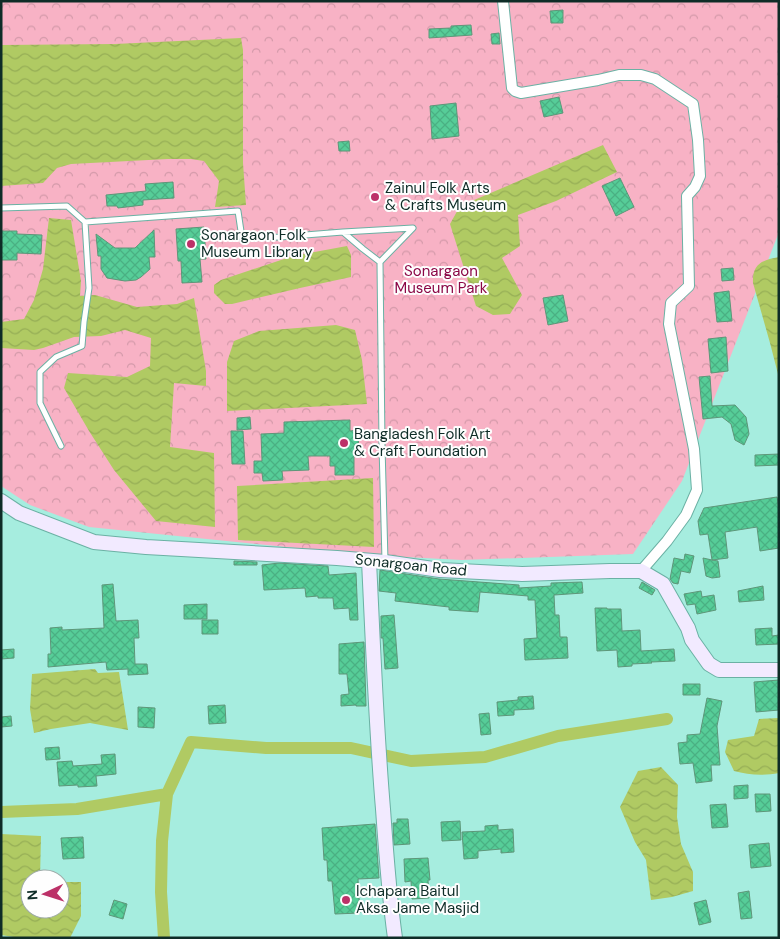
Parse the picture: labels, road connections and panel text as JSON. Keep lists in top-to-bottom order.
{
  "streets": {
    "main road": ["Sonargoan Road"]
  },
  "parks": ["Sonargaon Museum Park"],
  "places": [
    "Zainul Folk Arts & Crafts Museum",
    "Sonargaon Folk Museum Library",
    "Bangladesh Folk Art & Craft Foundation",
    "Ichapara Baitul Aksa Jame Masjid"
  ],
  "north": "left"
}
